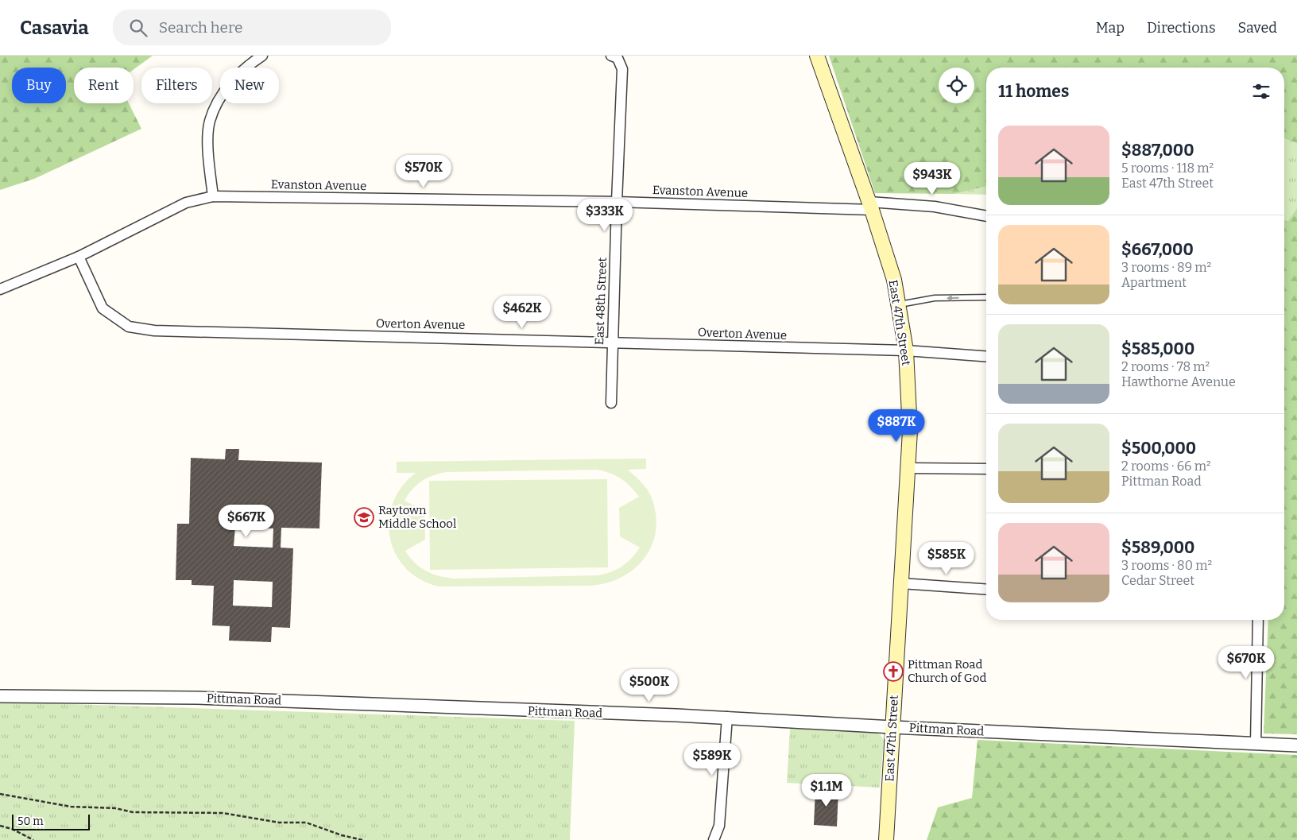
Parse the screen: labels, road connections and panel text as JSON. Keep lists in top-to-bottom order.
{
  "streets": {
    "main road": ["East 47th Street"],
    "street": [
      "Evanston Avenue",
      "East 48th Street",
      "Overton Avenue",
      "Pittman Road"
    ]
  },
  "crossings": [
    ["Evanston Avenue", "East 48th Street"],
    ["Evanston Avenue", "East 47th Street"],
    ["Evanston Avenue", "Overton Avenue"],
    ["East 48th Street", "Overton Avenue"],
    ["East 47th Street", "Overton Avenue"],
    ["East 47th Street", "Pittman Road"]
  ],
  "places": {
    "school or university": ["Raytown Middle School"],
    "church": ["Pittman Road Church of God"]
  },
  "scale_bar": "50 m",
  "page": {
    "header": "Casavia",
    "search": "Search here",
    "nav": ["Map", "Directions", "Saved"],
    "chip": [
      "Buy",
      "Rent",
      "Filters",
      "New"
    ],
    "heading": "11 homes",
    "list": [
      {
        "name": "$887,000",
        "note": "5 rooms · 118 m² · East 47th Street"
      },
      {
        "name": "$667,000",
        "note": "3 rooms · 89 m² · Apartment"
      },
      {
        "name": "$585,000",
        "note": "2 rooms · 78 m² · Hawthorne Avenue"
      },
      {
        "name": "$500,000",
        "note": "2 rooms · 66 m² · Pittman Road"
      },
      {
        "name": "$589,000",
        "note": "3 rooms · 80 m² · Cedar Street"
      }
    ],
    "price": [
      "$570K",
      "$943K",
      "$333K",
      "$462K",
      "$887K",
      "$667K",
      "$585K",
      "$670K",
      "$500K",
      "$589K",
      "$1.1M"
    ],
    "scale": "50 m"
  }
}
